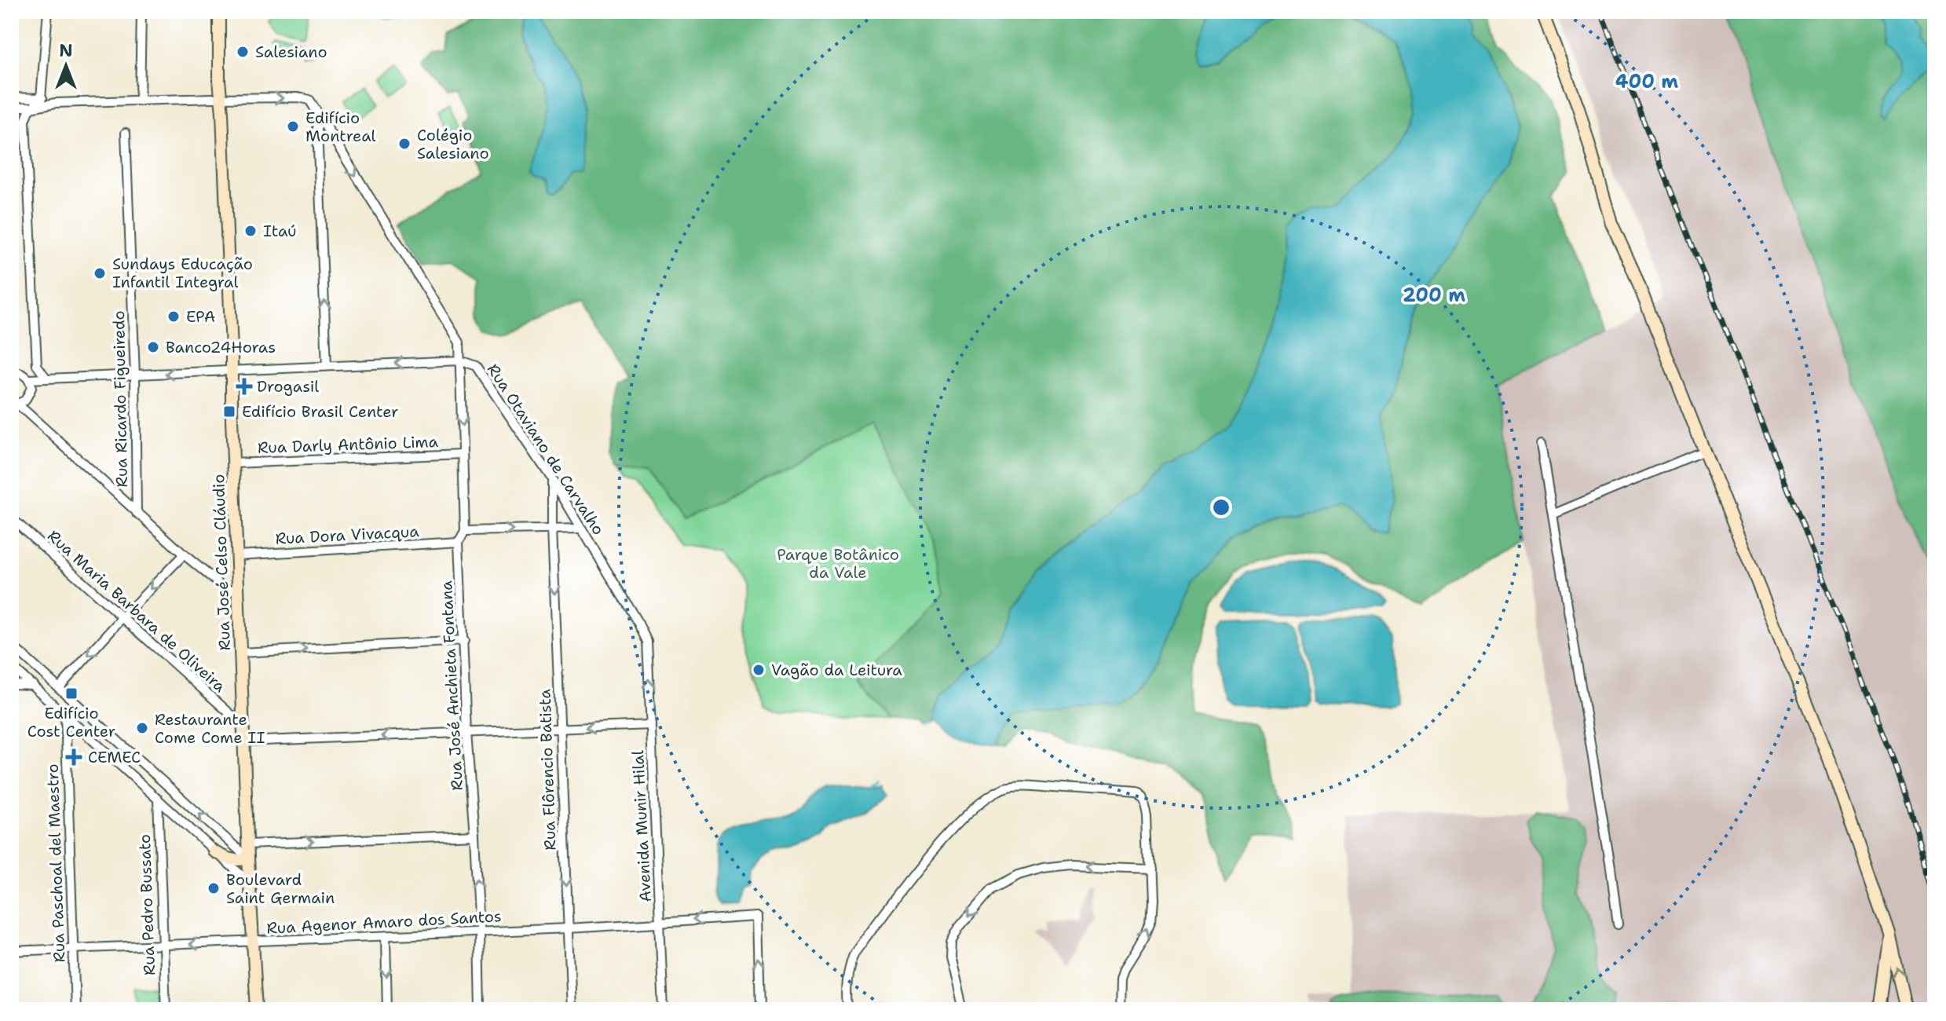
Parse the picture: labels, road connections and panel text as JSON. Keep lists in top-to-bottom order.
{
  "streets": {
    "street": [
      "Rua Ricardo Figueiredo",
      "Rua Darly Antônio Lima",
      "Rua Otaviano de Carvalho",
      "Rua Dora Vivacqua",
      "Rua José Celso Cláudio",
      "Rua Maria Barbara de Oliveira",
      "Rua José Anchieta Fontana",
      "Rua Flôrencio Batista",
      "Avenida Munir Hilal",
      "Rua Paschoal del Maestro",
      "Rua Pedro Bussato",
      "Rua Agenor Amaro dos Santos"
    ]
  },
  "crossings": [
    ["Rua Darly Antônio Lima", "Rua José Celso Cláudio"],
    ["Rua Otaviano de Carvalho", "Rua Flôrencio Batista"],
    ["Rua Otaviano de Carvalho", "Avenida Munir Hilal"],
    ["Rua Dora Vivacqua", "Rua José Celso Cláudio"],
    ["Rua Dora Vivacqua", "Rua José Anchieta Fontana"],
    ["Rua José Celso Cláudio", "Rua Maria Barbara de Oliveira"],
    ["Rua José Celso Cláudio", "Rua Agenor Amaro dos Santos"],
    ["Rua José Anchieta Fontana", "Rua Agenor Amaro dos Santos"],
    ["Rua Flôrencio Batista", "Rua Agenor Amaro dos Santos"],
    ["Avenida Munir Hilal", "Rua Agenor Amaro dos Santos"],
    ["Rua Paschoal del Maestro", "Rua Agenor Amaro dos Santos"],
    ["Rua Pedro Bussato", "Rua Agenor Amaro dos Santos"]
  ],
  "one_way": ["Rua Flôrencio Batista"],
  "parks": ["Parque Botânico da Vale"],
  "places": {
    "other": [
      "Salesiano",
      "Edifício Montreal",
      "Colégio Salesiano",
      "Itaú",
      "Sundays Educação Infantil Integral",
      "EPA",
      "Banco24Horas",
      "Vagão da Leitura",
      "Restaurante Come Come II",
      "Boulevard Saint Germain"
    ],
    "health": ["Drogasil", "CEMEC"],
    "transit": ["Edifício Brasil Center", "Edifício Cost Center"]
  },
  "north": "top",
  "rings": ["400 m", "200 m"]
}
